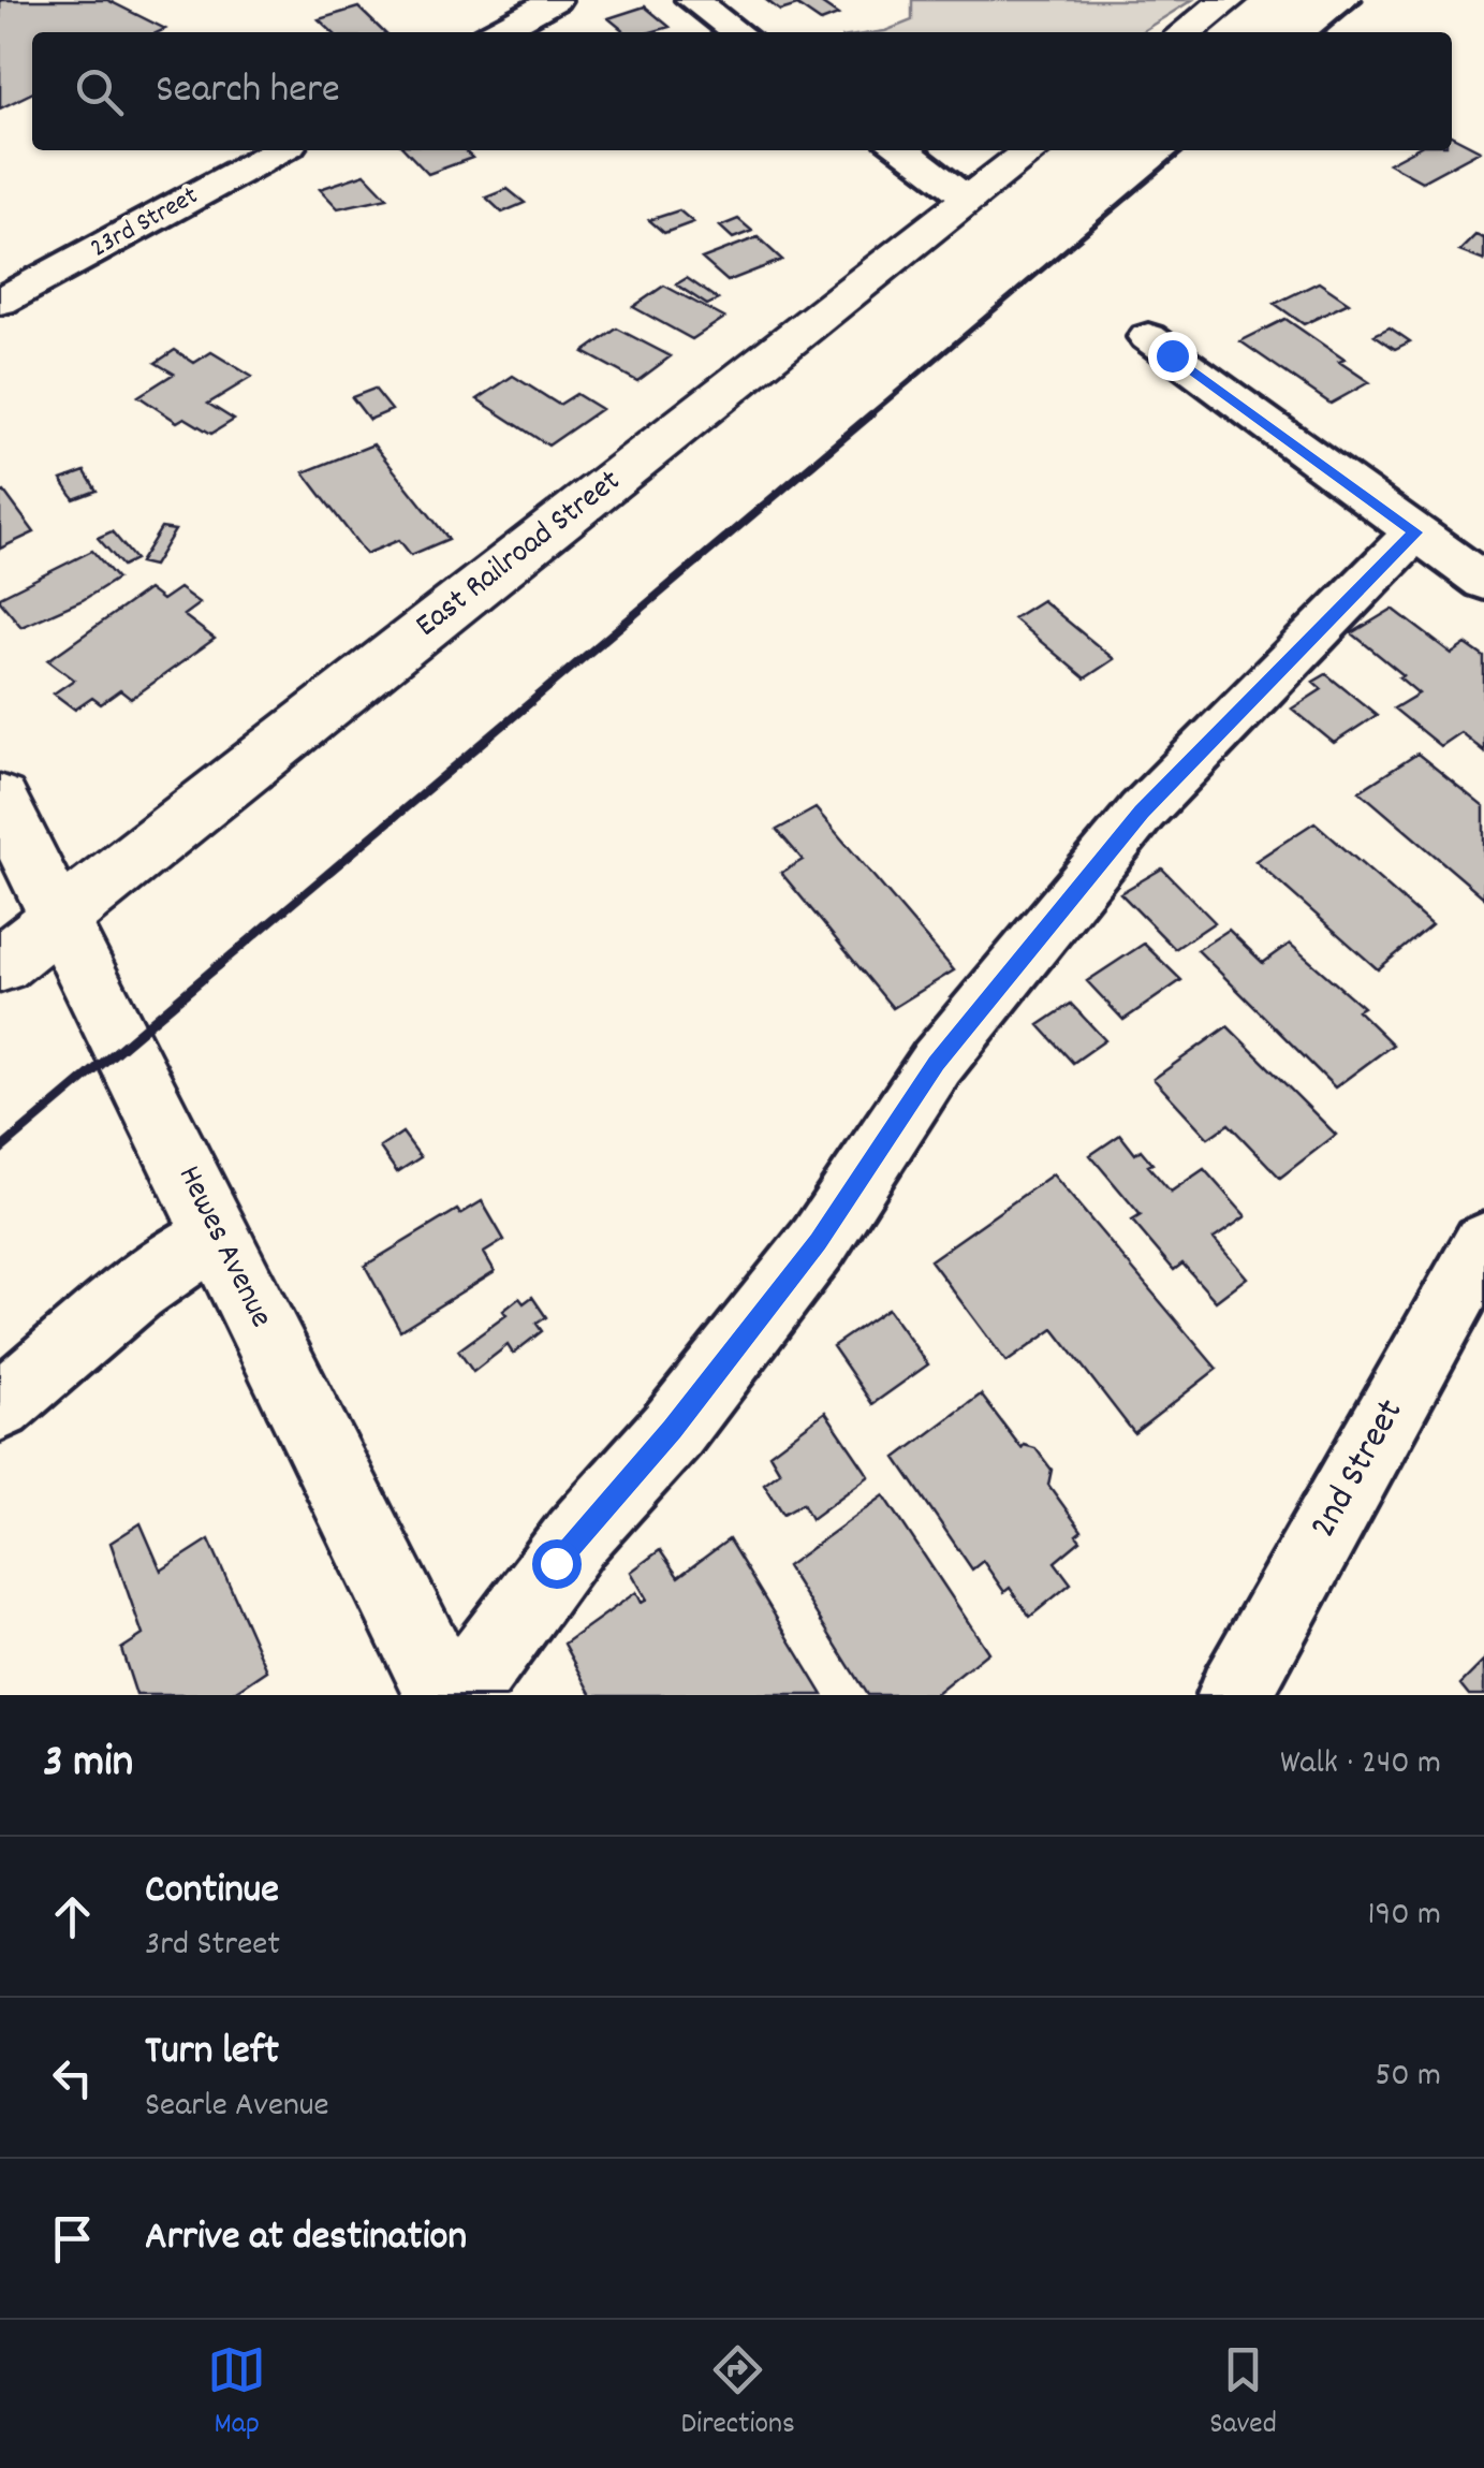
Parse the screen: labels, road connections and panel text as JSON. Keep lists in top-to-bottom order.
{
  "streets": {
    "street": [
      "23rd Street",
      "East Railroad Street",
      "Hewes Avenue",
      "2nd Street"
    ]
  },
  "crossings": [
    ["East Railroad Street", "Hewes Avenue"]
  ],
  "page": {
    "search": "Search here",
    "heading": ["3 min", "Walk · 240 m"],
    "list": [
      ["Continue", "3rd Street", "190 m"],
      ["Turn left", "Searle Avenue", "50 m"],
      "Arrive at destination"
    ],
    "nav": ["Map", "Directions", "Saved"]
  }
}
